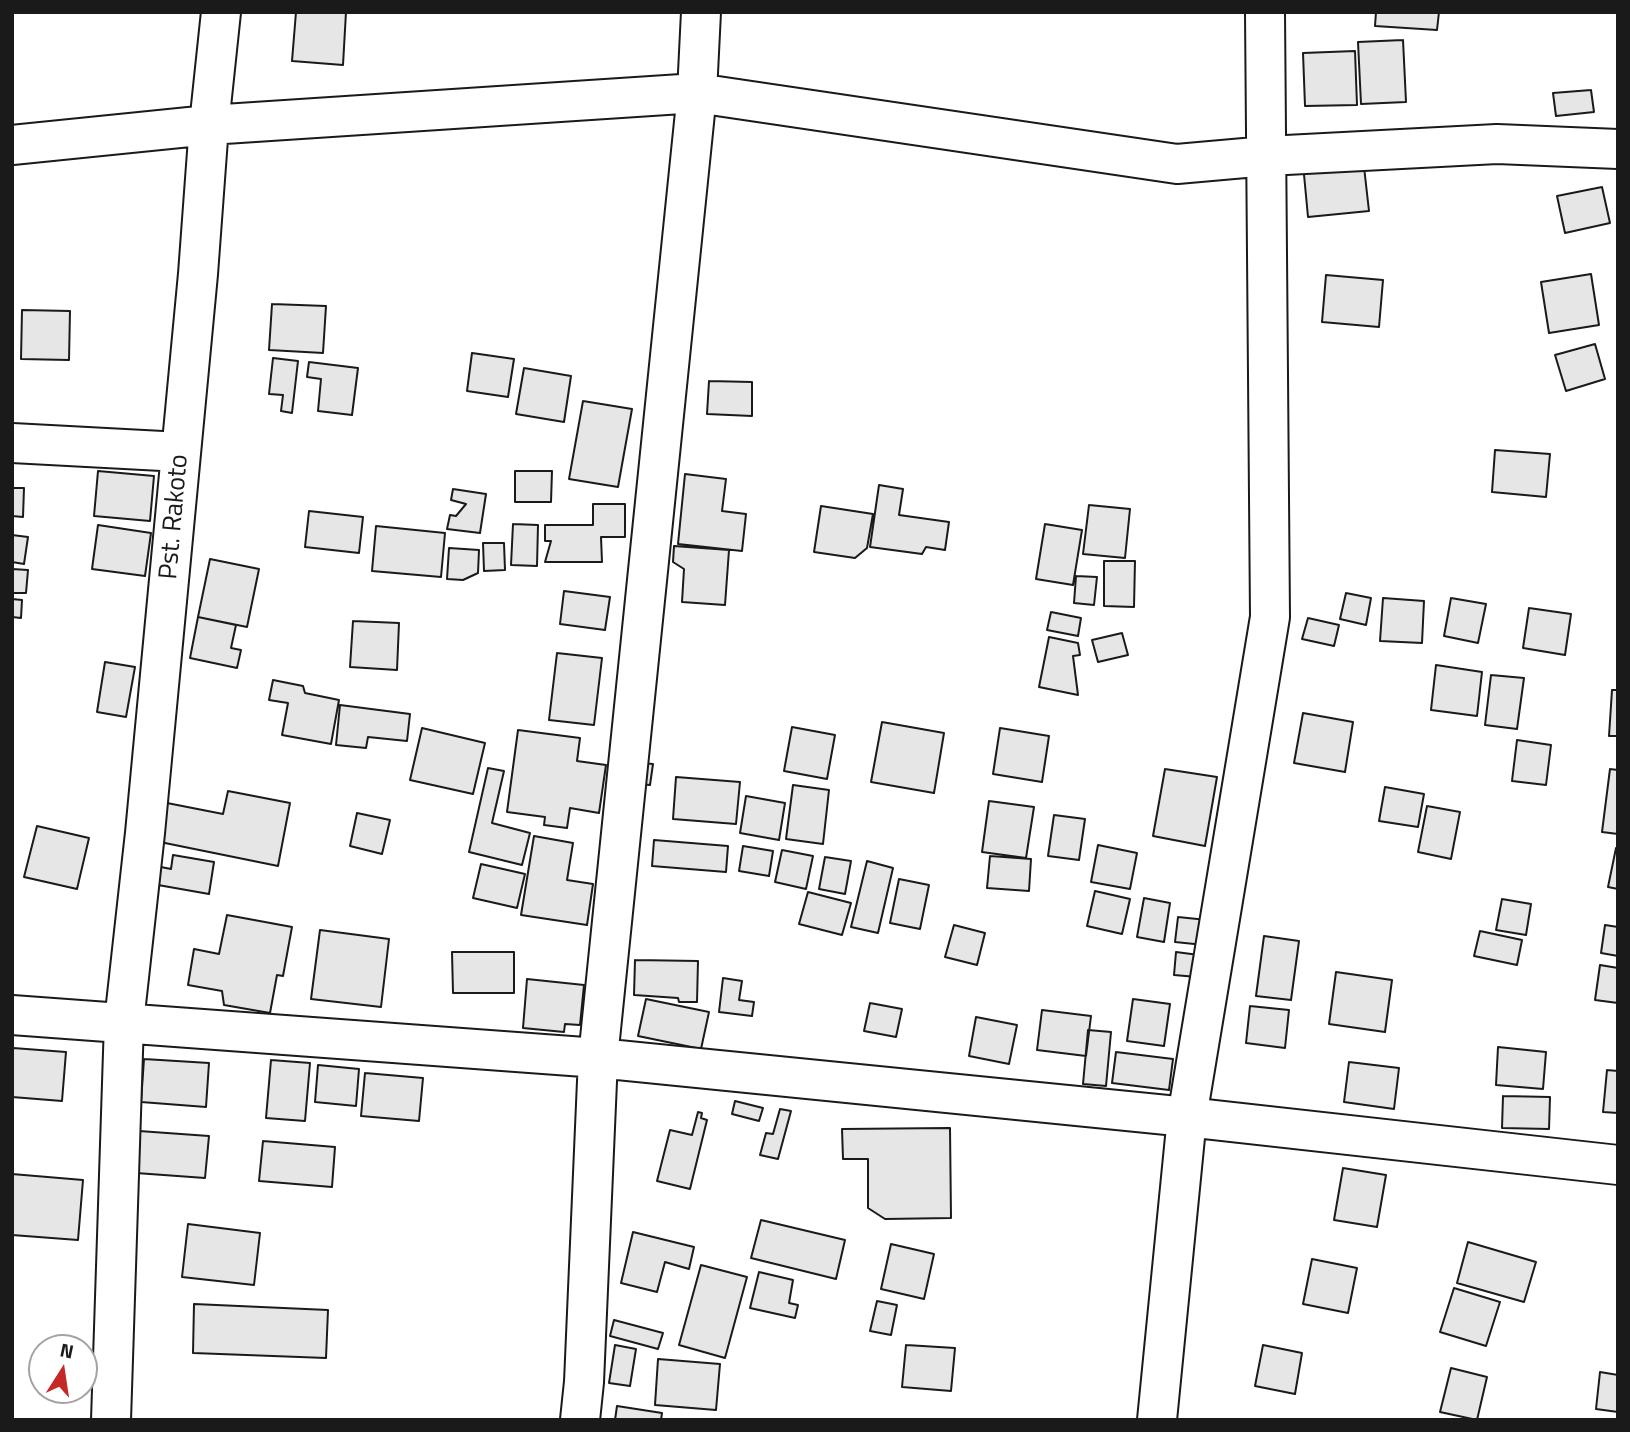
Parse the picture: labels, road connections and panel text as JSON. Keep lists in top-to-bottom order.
{
  "streets": {
    "street": ["Pst. Rakoto"]
  },
  "north": "top"
}
